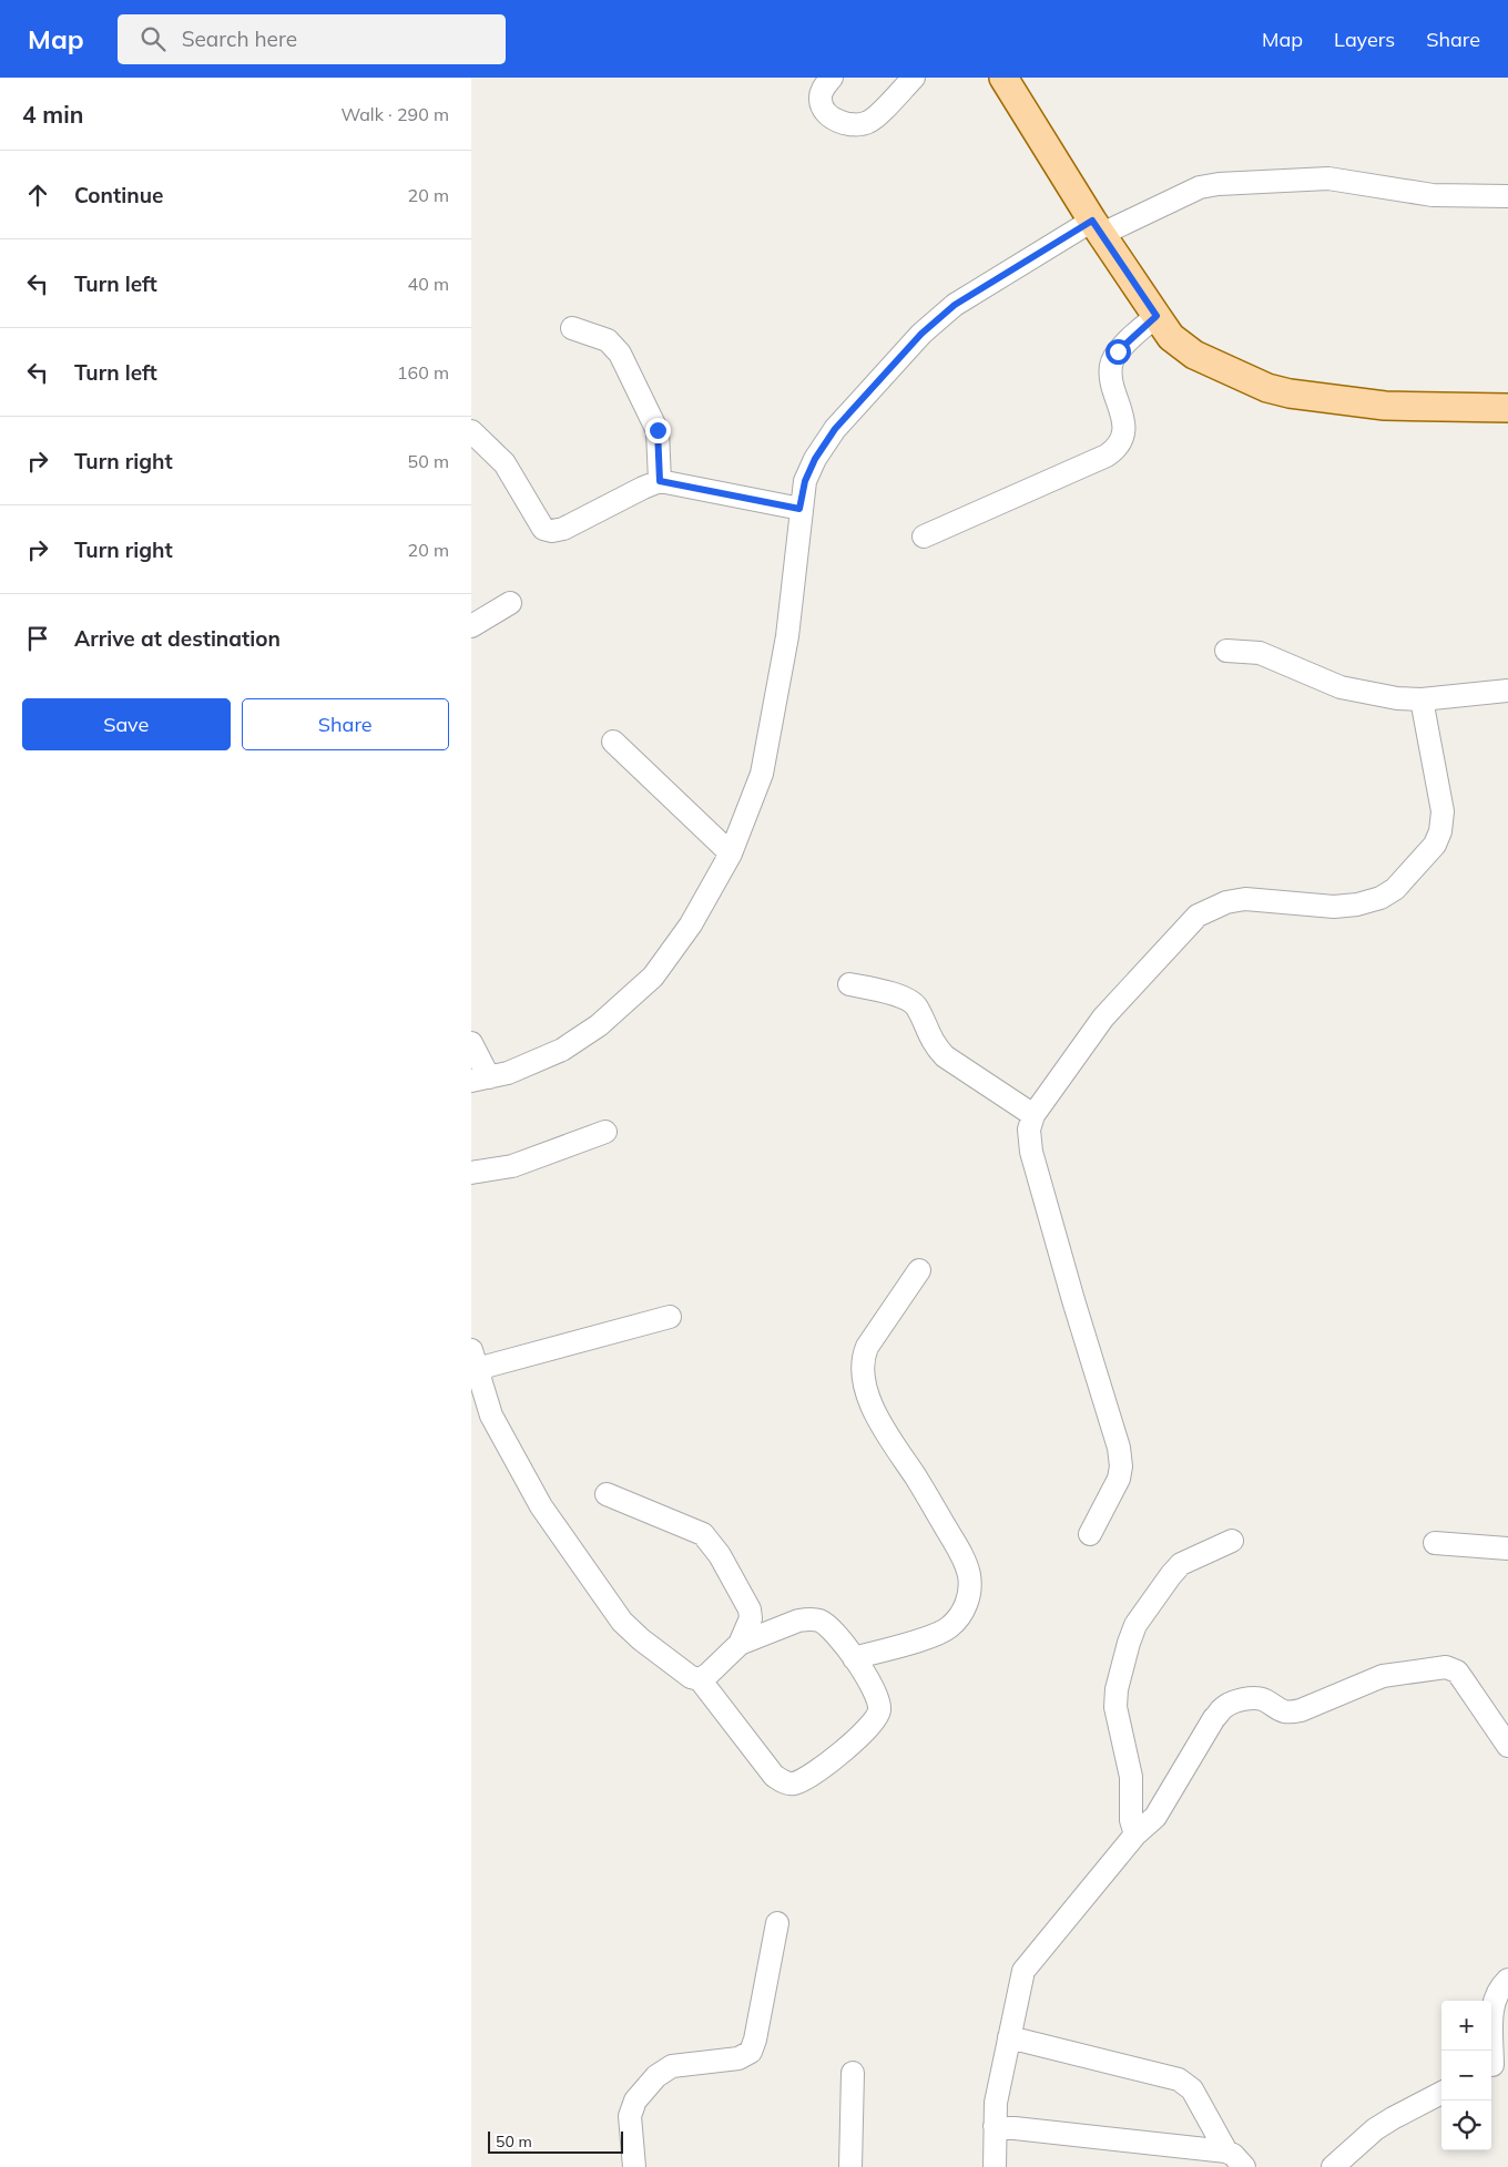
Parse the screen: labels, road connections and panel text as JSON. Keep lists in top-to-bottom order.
{
  "scale_bar": "50 m",
  "page": {
    "header": "Map",
    "search": "Search here",
    "nav": ["Map", "Layers", "Share"],
    "heading": ["4 min", "Walk · 290 m"],
    "list": [
      ["Continue", "20 m"],
      ["Turn left", "40 m"],
      ["Turn left", "160 m"],
      ["Turn right", "50 m"],
      ["Turn right", "20 m"],
      "Arrive at destination"
    ],
    "buttons": ["Save", "Share"],
    "map_buttons": ["+", "−"],
    "scale": "50 m"
  }
}
